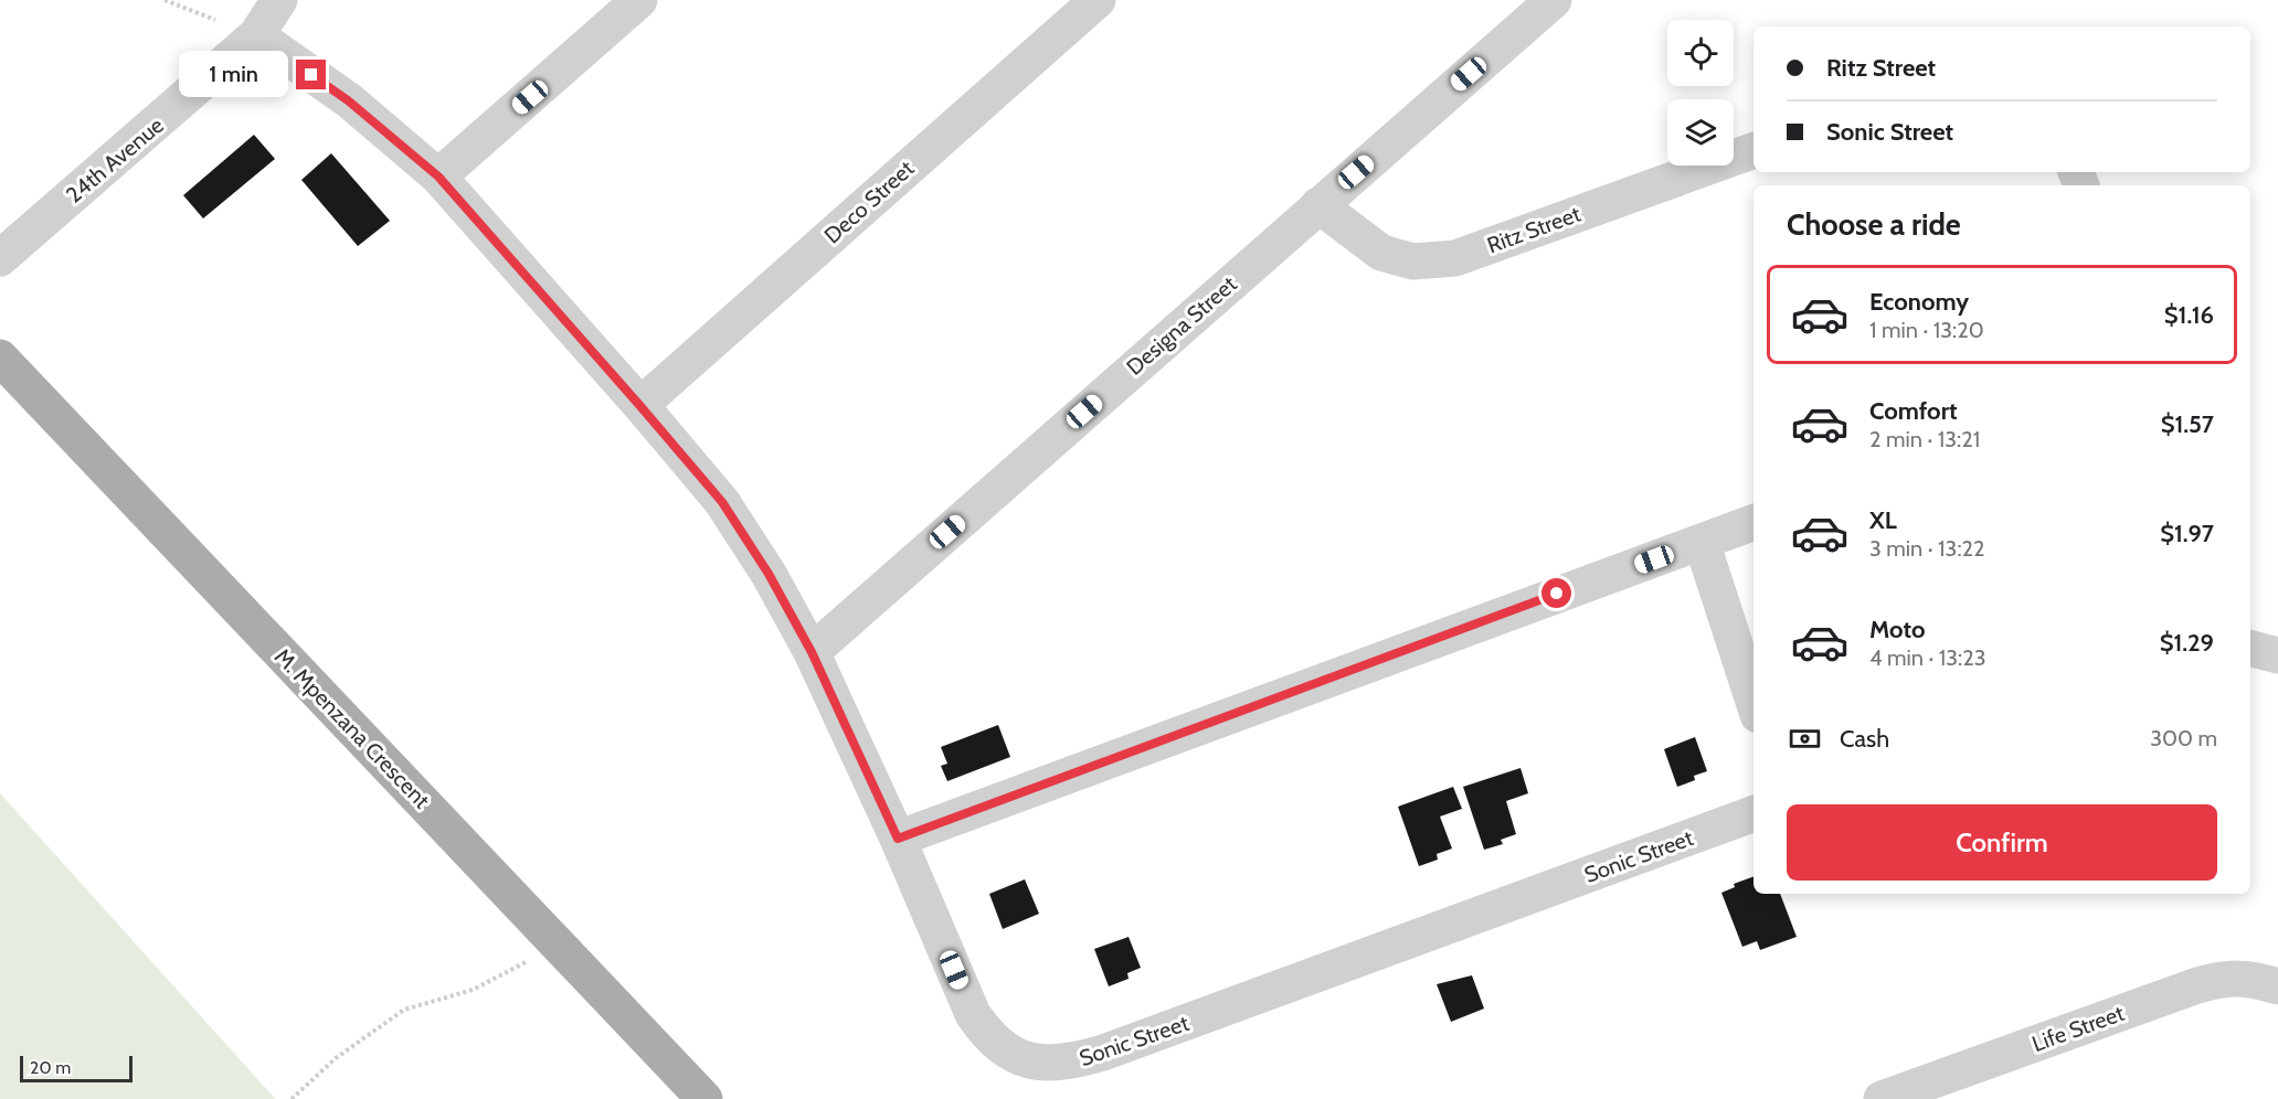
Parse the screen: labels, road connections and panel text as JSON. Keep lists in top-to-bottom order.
{
  "streets": {
    "main road": ["M. Mpenzana Crescent"],
    "street": [
      "24th Avenue",
      "Deco Street",
      "Ritz Street",
      "Designa Street",
      "Sonic Street",
      "Life Street"
    ]
  },
  "crossings": [
    ["24th Avenue", "Sonic Street"],
    ["Deco Street", "Sonic Street"],
    ["Ritz Street", "Designa Street"],
    ["Designa Street", "Sonic Street"]
  ],
  "scale_bar": "20 m",
  "page": {
    "banner": ["Ritz Street", "Sonic Street"],
    "bubble": "1 min",
    "heading": "Choose a ride",
    "list": [
      {
        "name": "Economy",
        "note": "1 min · 13:20",
        "value": "$1.16"
      },
      {
        "name": "Comfort",
        "note": "2 min · 13:21",
        "value": "$1.57"
      },
      {
        "name": "XL",
        "note": "3 min · 13:22",
        "value": "$1.97"
      },
      {
        "name": "Moto",
        "note": "4 min · 13:23",
        "value": "$1.29"
      }
    ],
    "pay": ["Cash", "300 m"],
    "buttons": "Confirm",
    "scale": "20 m"
  }
}
